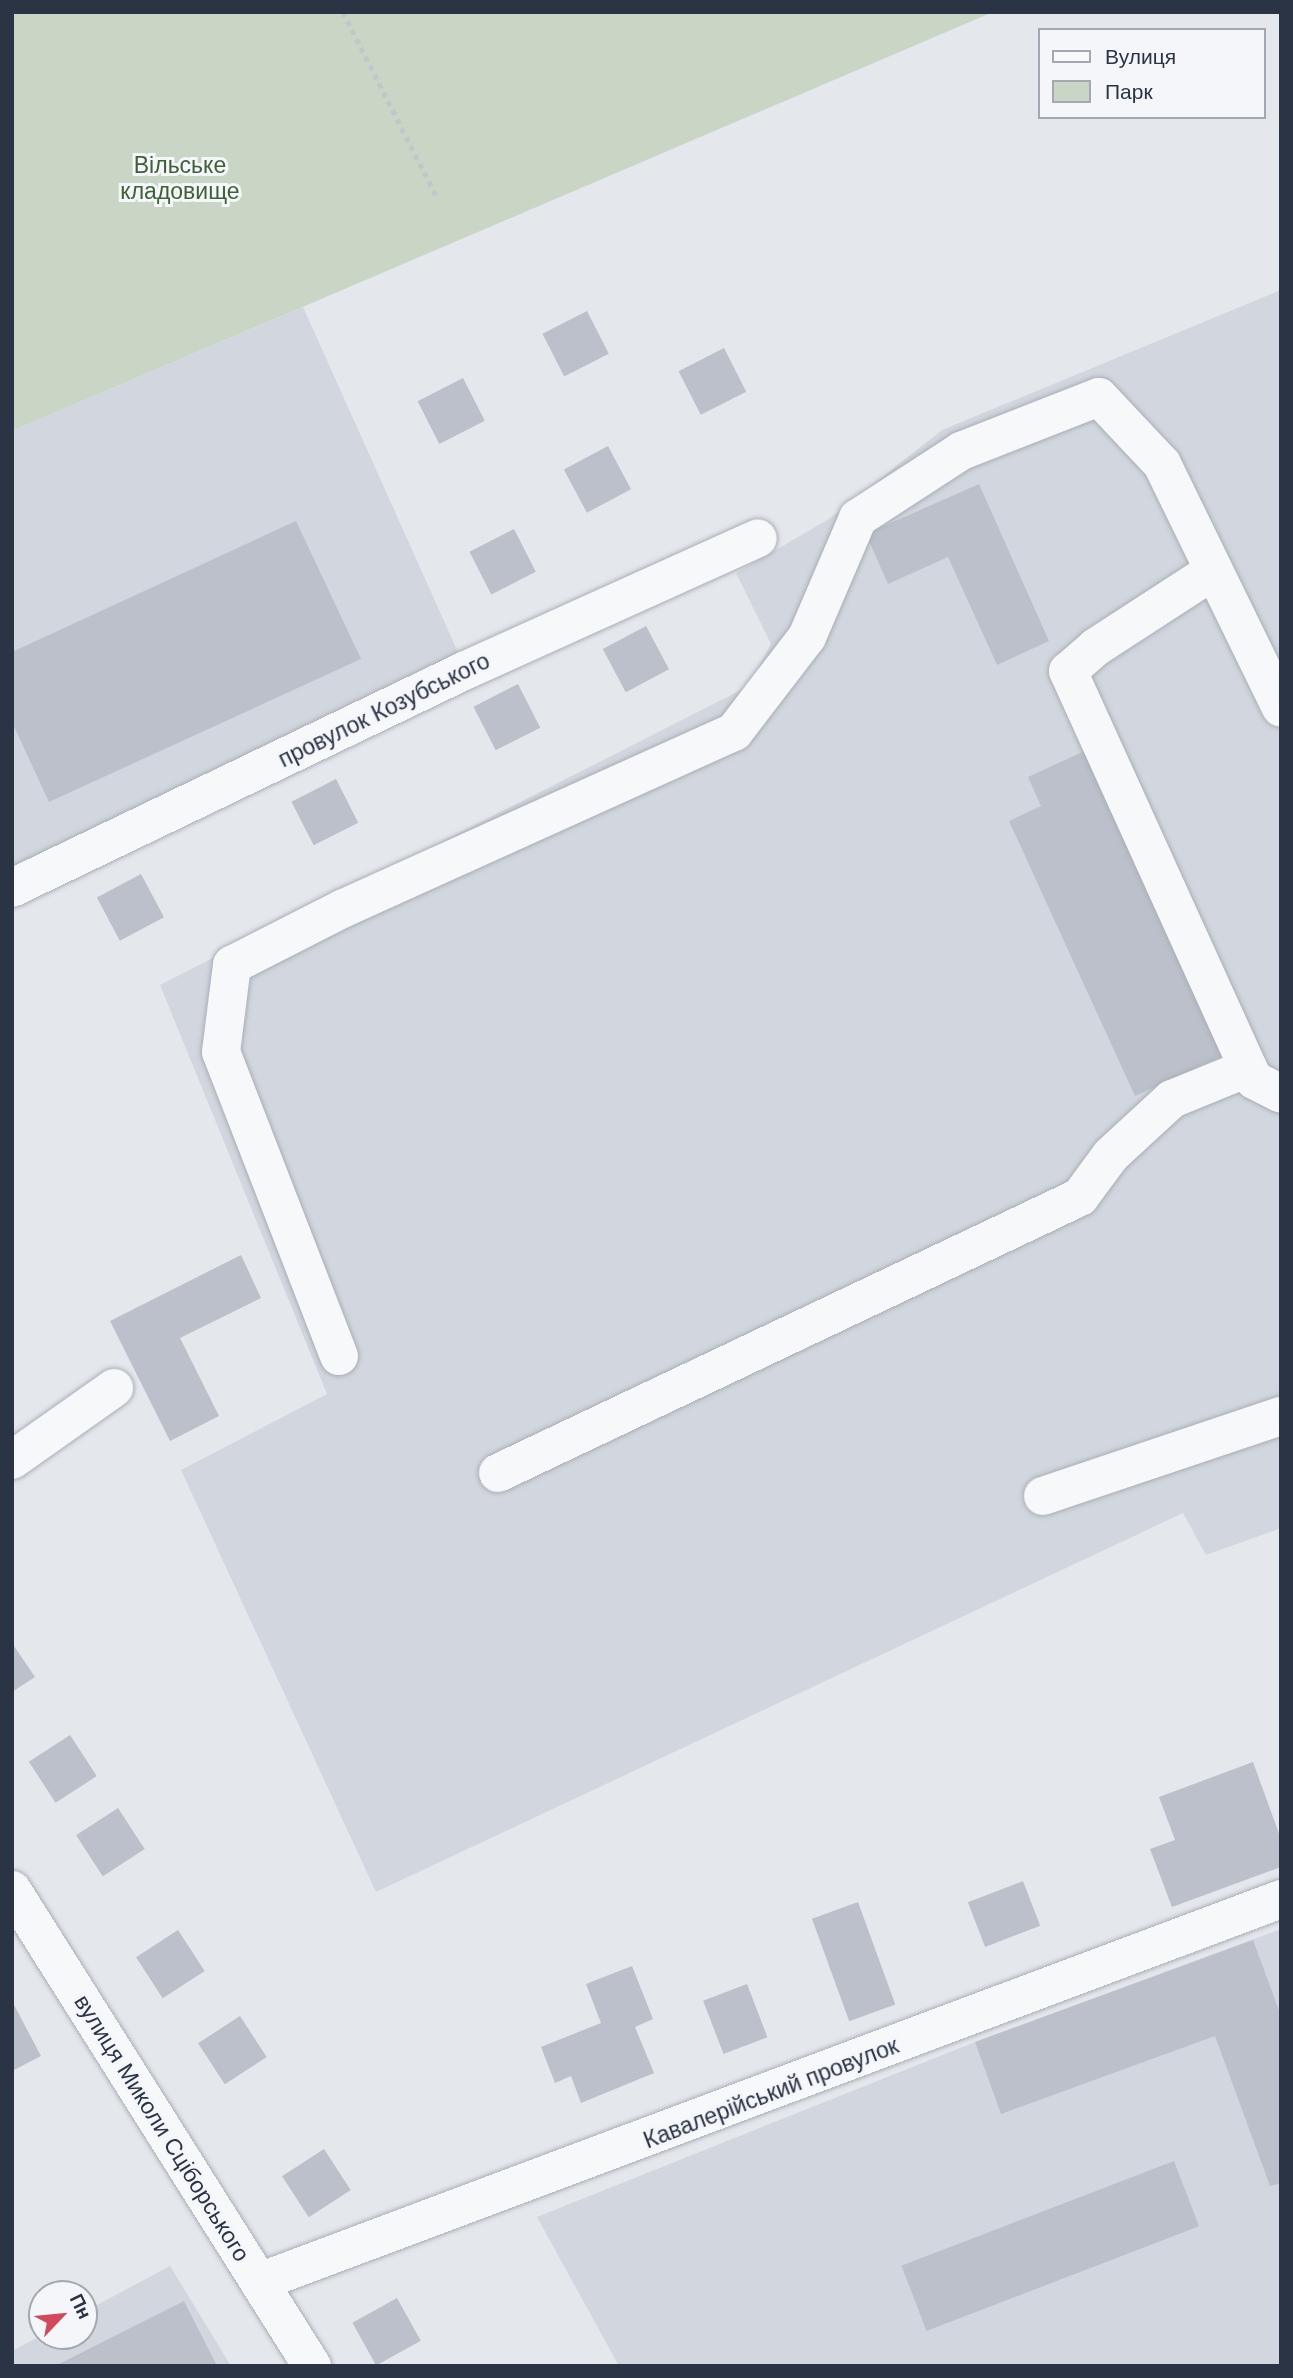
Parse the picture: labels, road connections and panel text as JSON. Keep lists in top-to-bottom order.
{
  "streets": {
    "street": ["провулок Козубського", "Кавалерійський провулок", "вулиця Миколи Сціборського"]
  },
  "crossings": [
    ["Кавалерійський провулок", "вулиця Миколи Сціборського"]
  ],
  "parks": ["Вільське кладовище"],
  "legend": ["Вулиця", "Парк"],
  "north": "top right"
}
